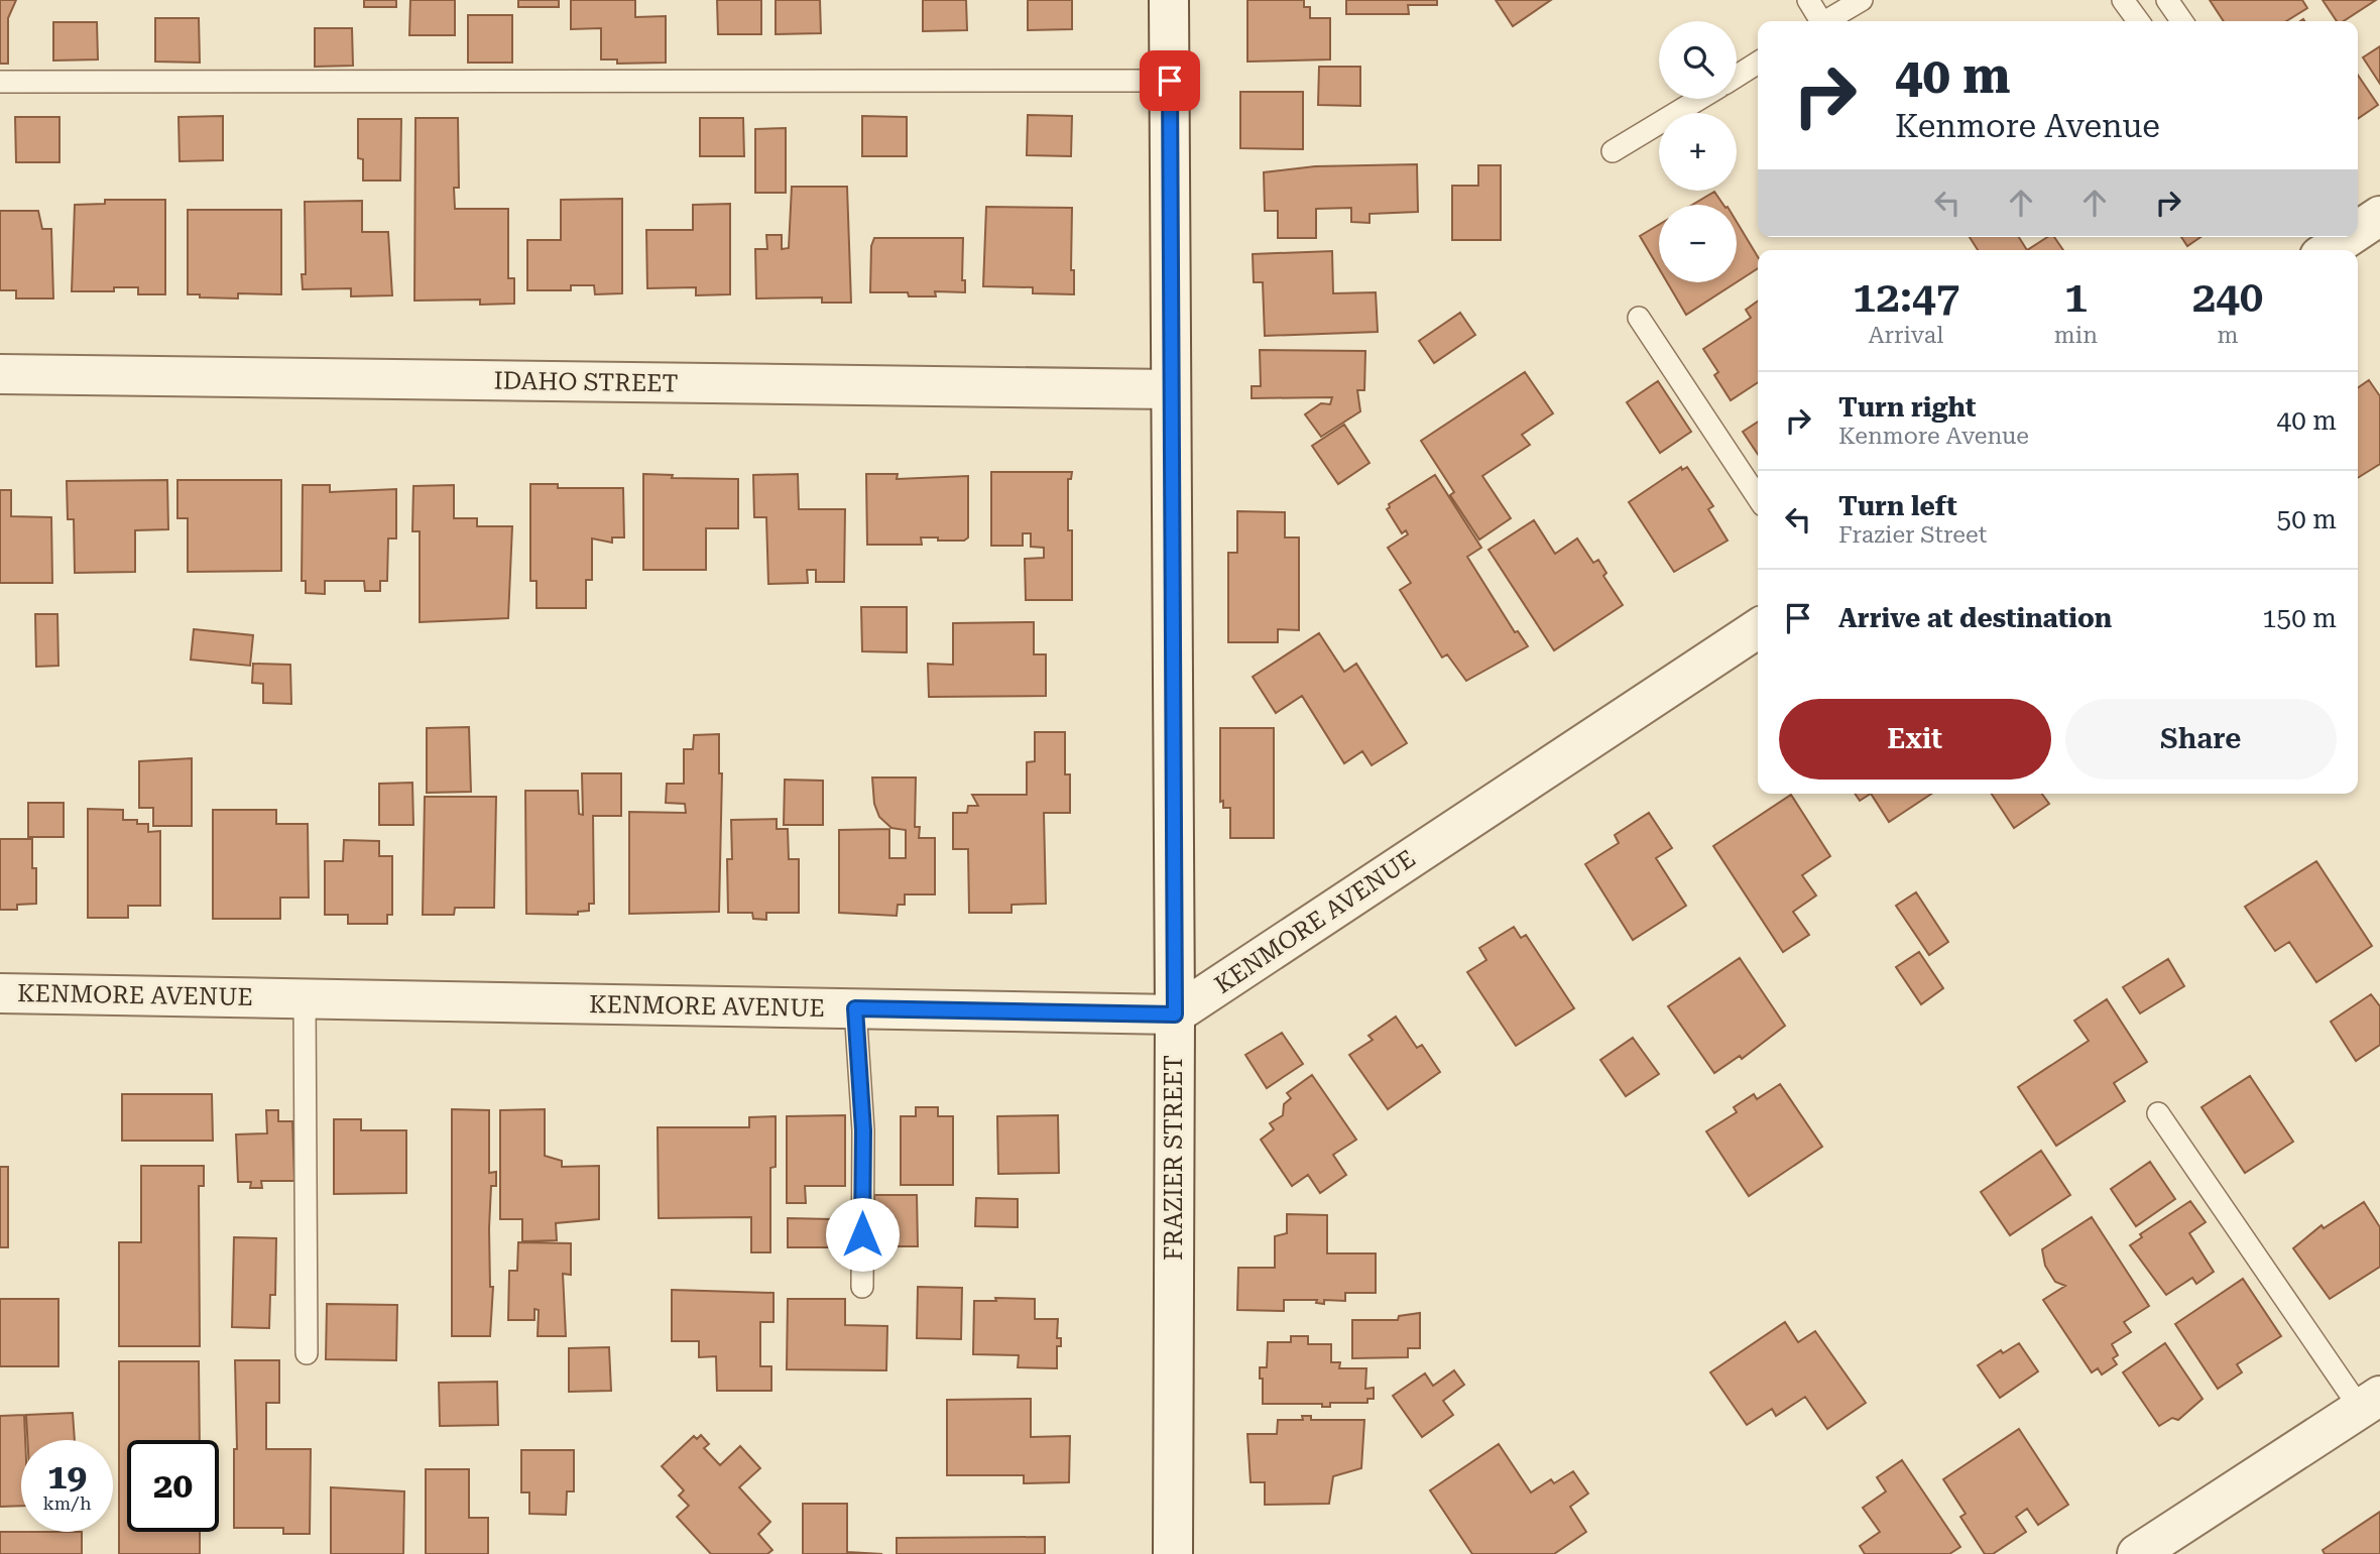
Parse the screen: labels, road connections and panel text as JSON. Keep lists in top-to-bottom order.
{
  "streets": {
    "street": ["IDAHO STREET", "KENMORE AVENUE", "FRAZIER STREET"]
  },
  "crossings": [
    ["IDAHO STREET", "FRAZIER STREET"],
    ["KENMORE AVENUE", "FRAZIER STREET"]
  ],
  "page": {
    "map_buttons": ["+", "−"],
    "turn": ["40 m", "Kenmore Avenue"],
    "eta": [
      "12:47",
      "Arrival",
      "1",
      "min",
      "240",
      "m"
    ],
    "list": [
      {
        "name": "Turn right",
        "note": "Kenmore Avenue",
        "value": "40 m"
      },
      {
        "name": "Turn left",
        "note": "Frazier Street",
        "value": "50 m"
      },
      {
        "name": "Arrive at destination",
        "value": "150 m"
      }
    ],
    "buttons": ["Exit", "Share"],
    "speed": "19 km/h",
    "limit": "20"
  }
}
